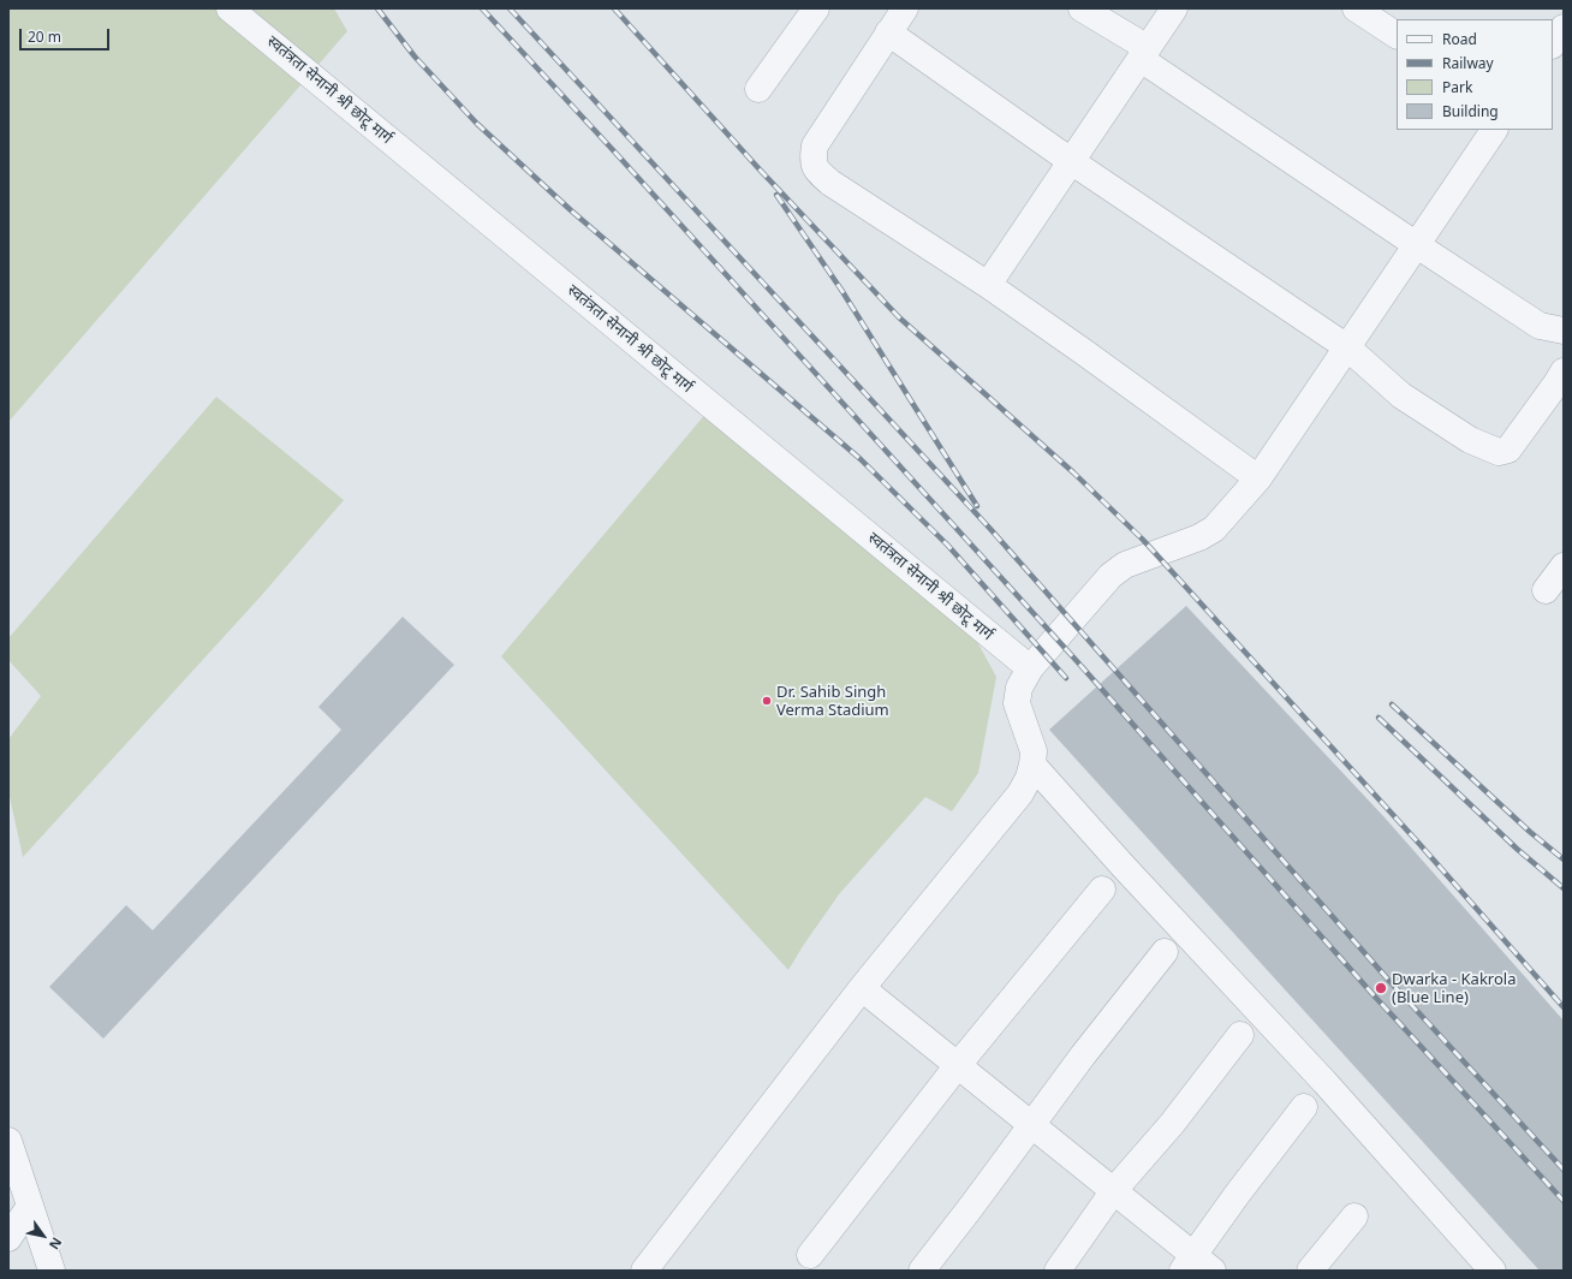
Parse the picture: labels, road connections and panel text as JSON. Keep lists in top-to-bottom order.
{
  "streets": {
    "street": ["स्वतंत्रता सेनानी श्री छोटू मार्ग"]
  },
  "places": ["Dr. Sahib Singh Verma Stadium", "Dwarka - Kakrola (Blue Line)"],
  "legend": [
    "Road",
    "Railway",
    "Park",
    "Building"
  ],
  "scale_bar": "20 m",
  "north": "bottom right"
}
